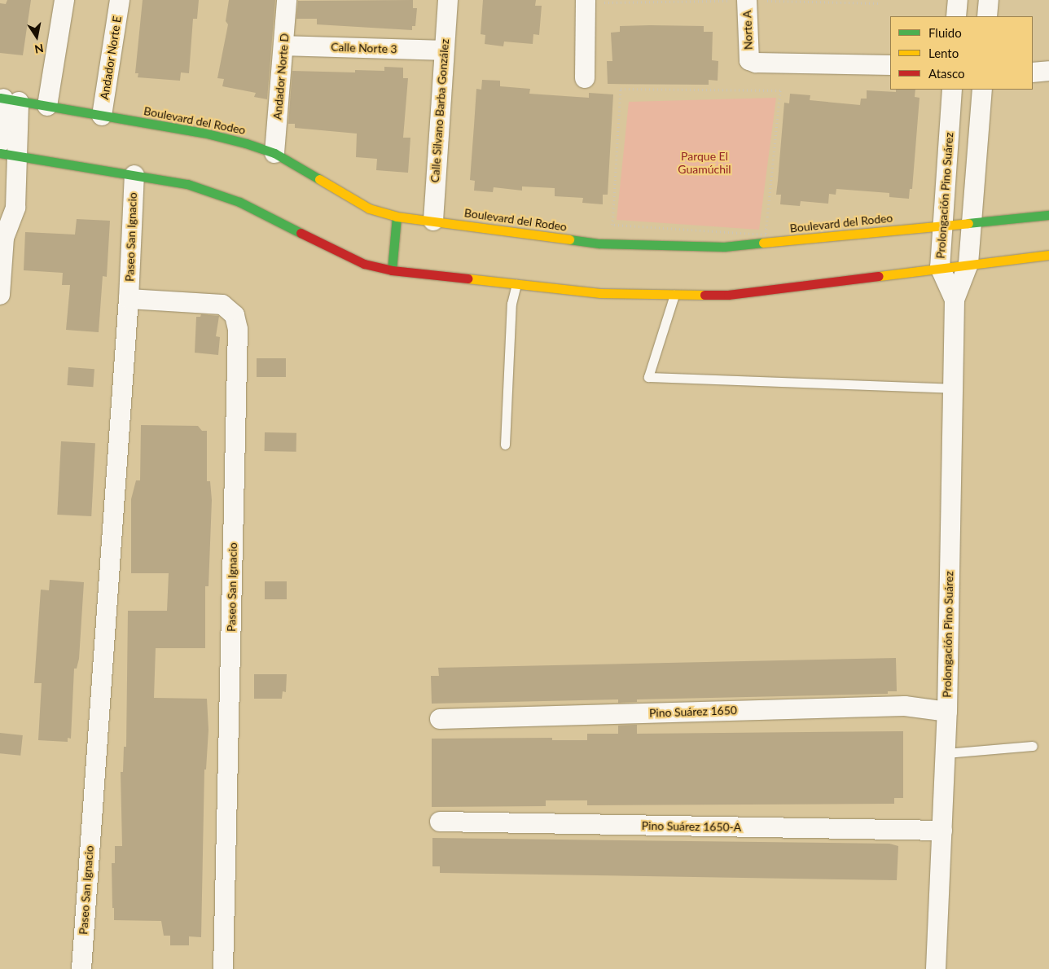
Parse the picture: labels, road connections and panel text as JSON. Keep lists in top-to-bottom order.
{
  "streets": {
    "street": [
      "Norte A",
      "Calle Norte 3",
      "Andador Norte E",
      "Andador Norte D",
      "Calle Silvano Barba González",
      "Boulevard del Rodeo",
      "Prolongación Pino Suárez",
      "Paseo San Ignacio",
      "Pino Suárez 1650",
      "Pino Suárez 1650-A"
    ]
  },
  "crossings": [
    ["Calle Norte 3", "Andador Norte D"],
    ["Calle Norte 3", "Calle Silvano Barba González"],
    ["Andador Norte E", "Boulevard del Rodeo"],
    ["Andador Norte D", "Boulevard del Rodeo"],
    ["Calle Silvano Barba González", "Boulevard del Rodeo"],
    ["Boulevard del Rodeo", "Prolongación Pino Suárez"],
    ["Prolongación Pino Suárez", "Pino Suárez 1650"],
    ["Prolongación Pino Suárez", "Pino Suárez 1650-A"]
  ],
  "parks": ["Parque El Guamúchil"],
  "legend": ["Fluido", "Lento", "Atasco"],
  "north": "bottom"
}
